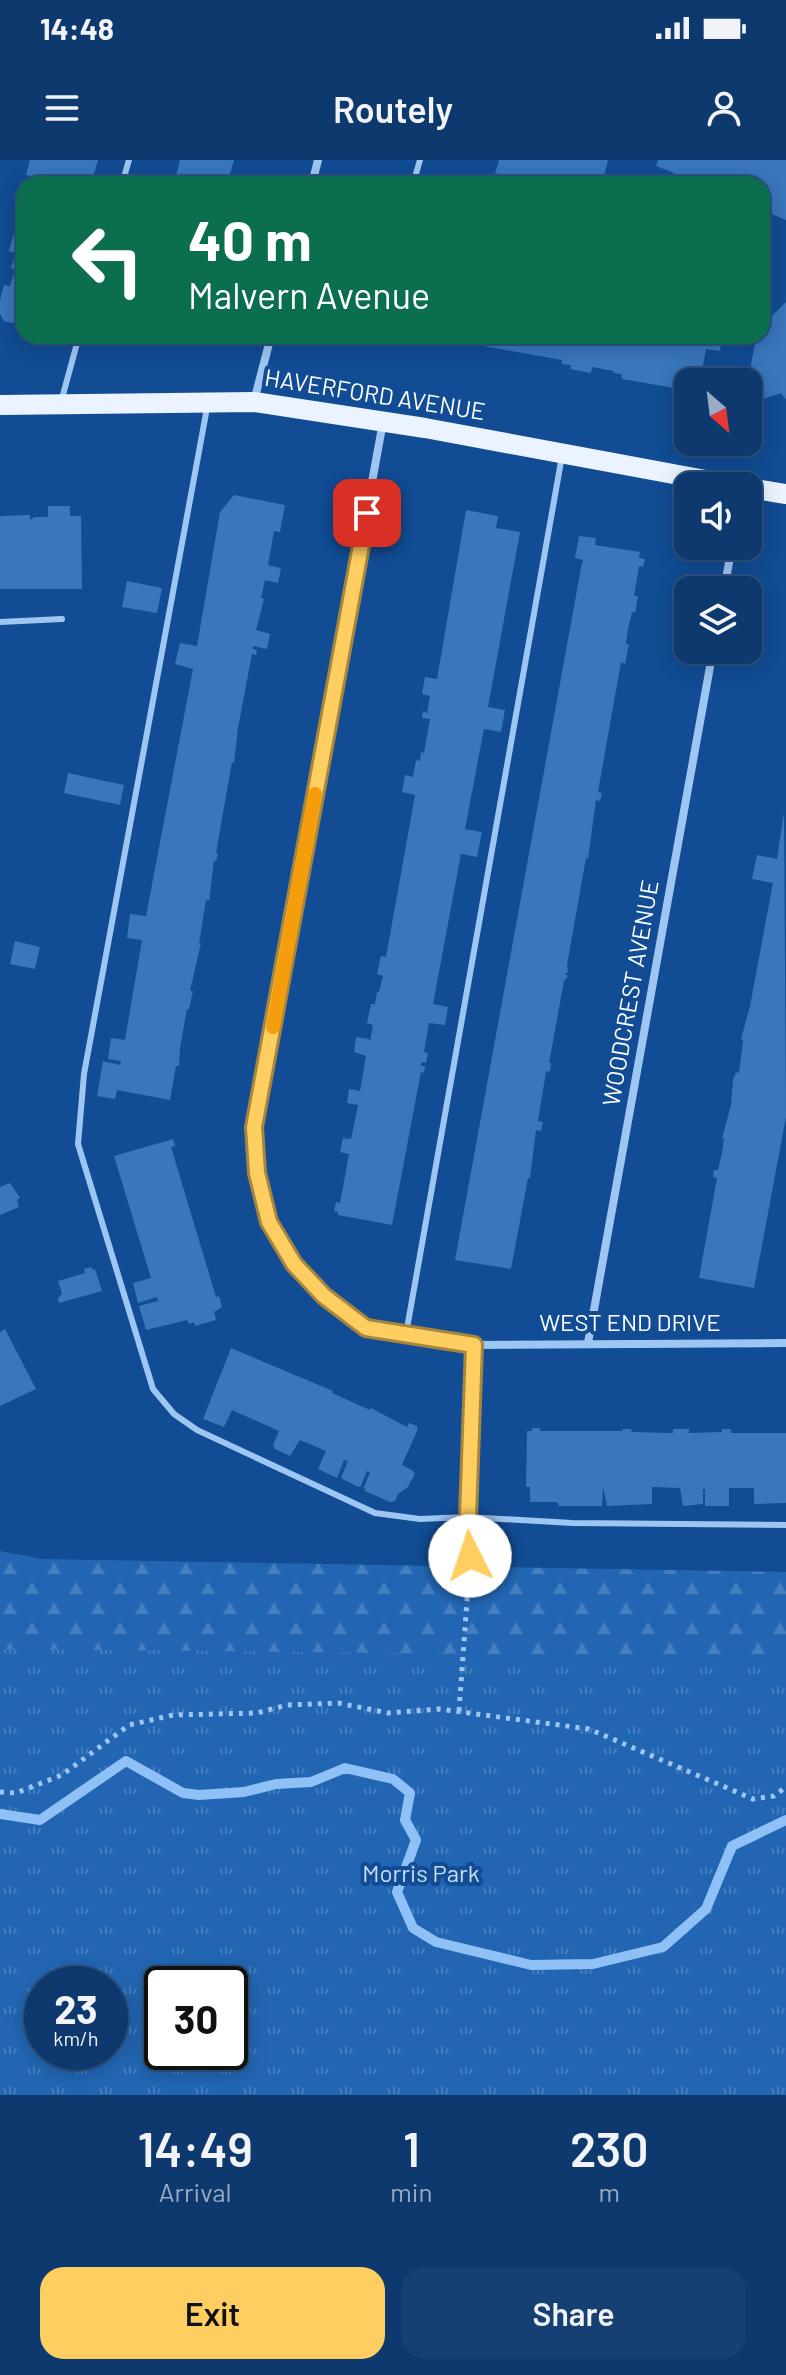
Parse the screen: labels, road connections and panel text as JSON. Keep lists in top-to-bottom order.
{
  "streets": {
    "main road": ["HAVERFORD AVENUE"],
    "street": ["WOODCREST AVENUE", "WEST END DRIVE"]
  },
  "crossings": [
    ["HAVERFORD AVENUE", "WEST END DRIVE"],
    ["WOODCREST AVENUE", "WEST END DRIVE"]
  ],
  "parks": ["Morris Park"],
  "north": "bottom right",
  "page": {
    "status": "14:48",
    "header": "Routely",
    "turn": ["40 m", "Malvern Avenue"],
    "speed": "23 km/h",
    "limit": "30",
    "eta": [
      "14:49",
      "Arrival",
      "1",
      "min",
      "230",
      "m"
    ],
    "buttons": ["Exit", "Share"]
  }
}
